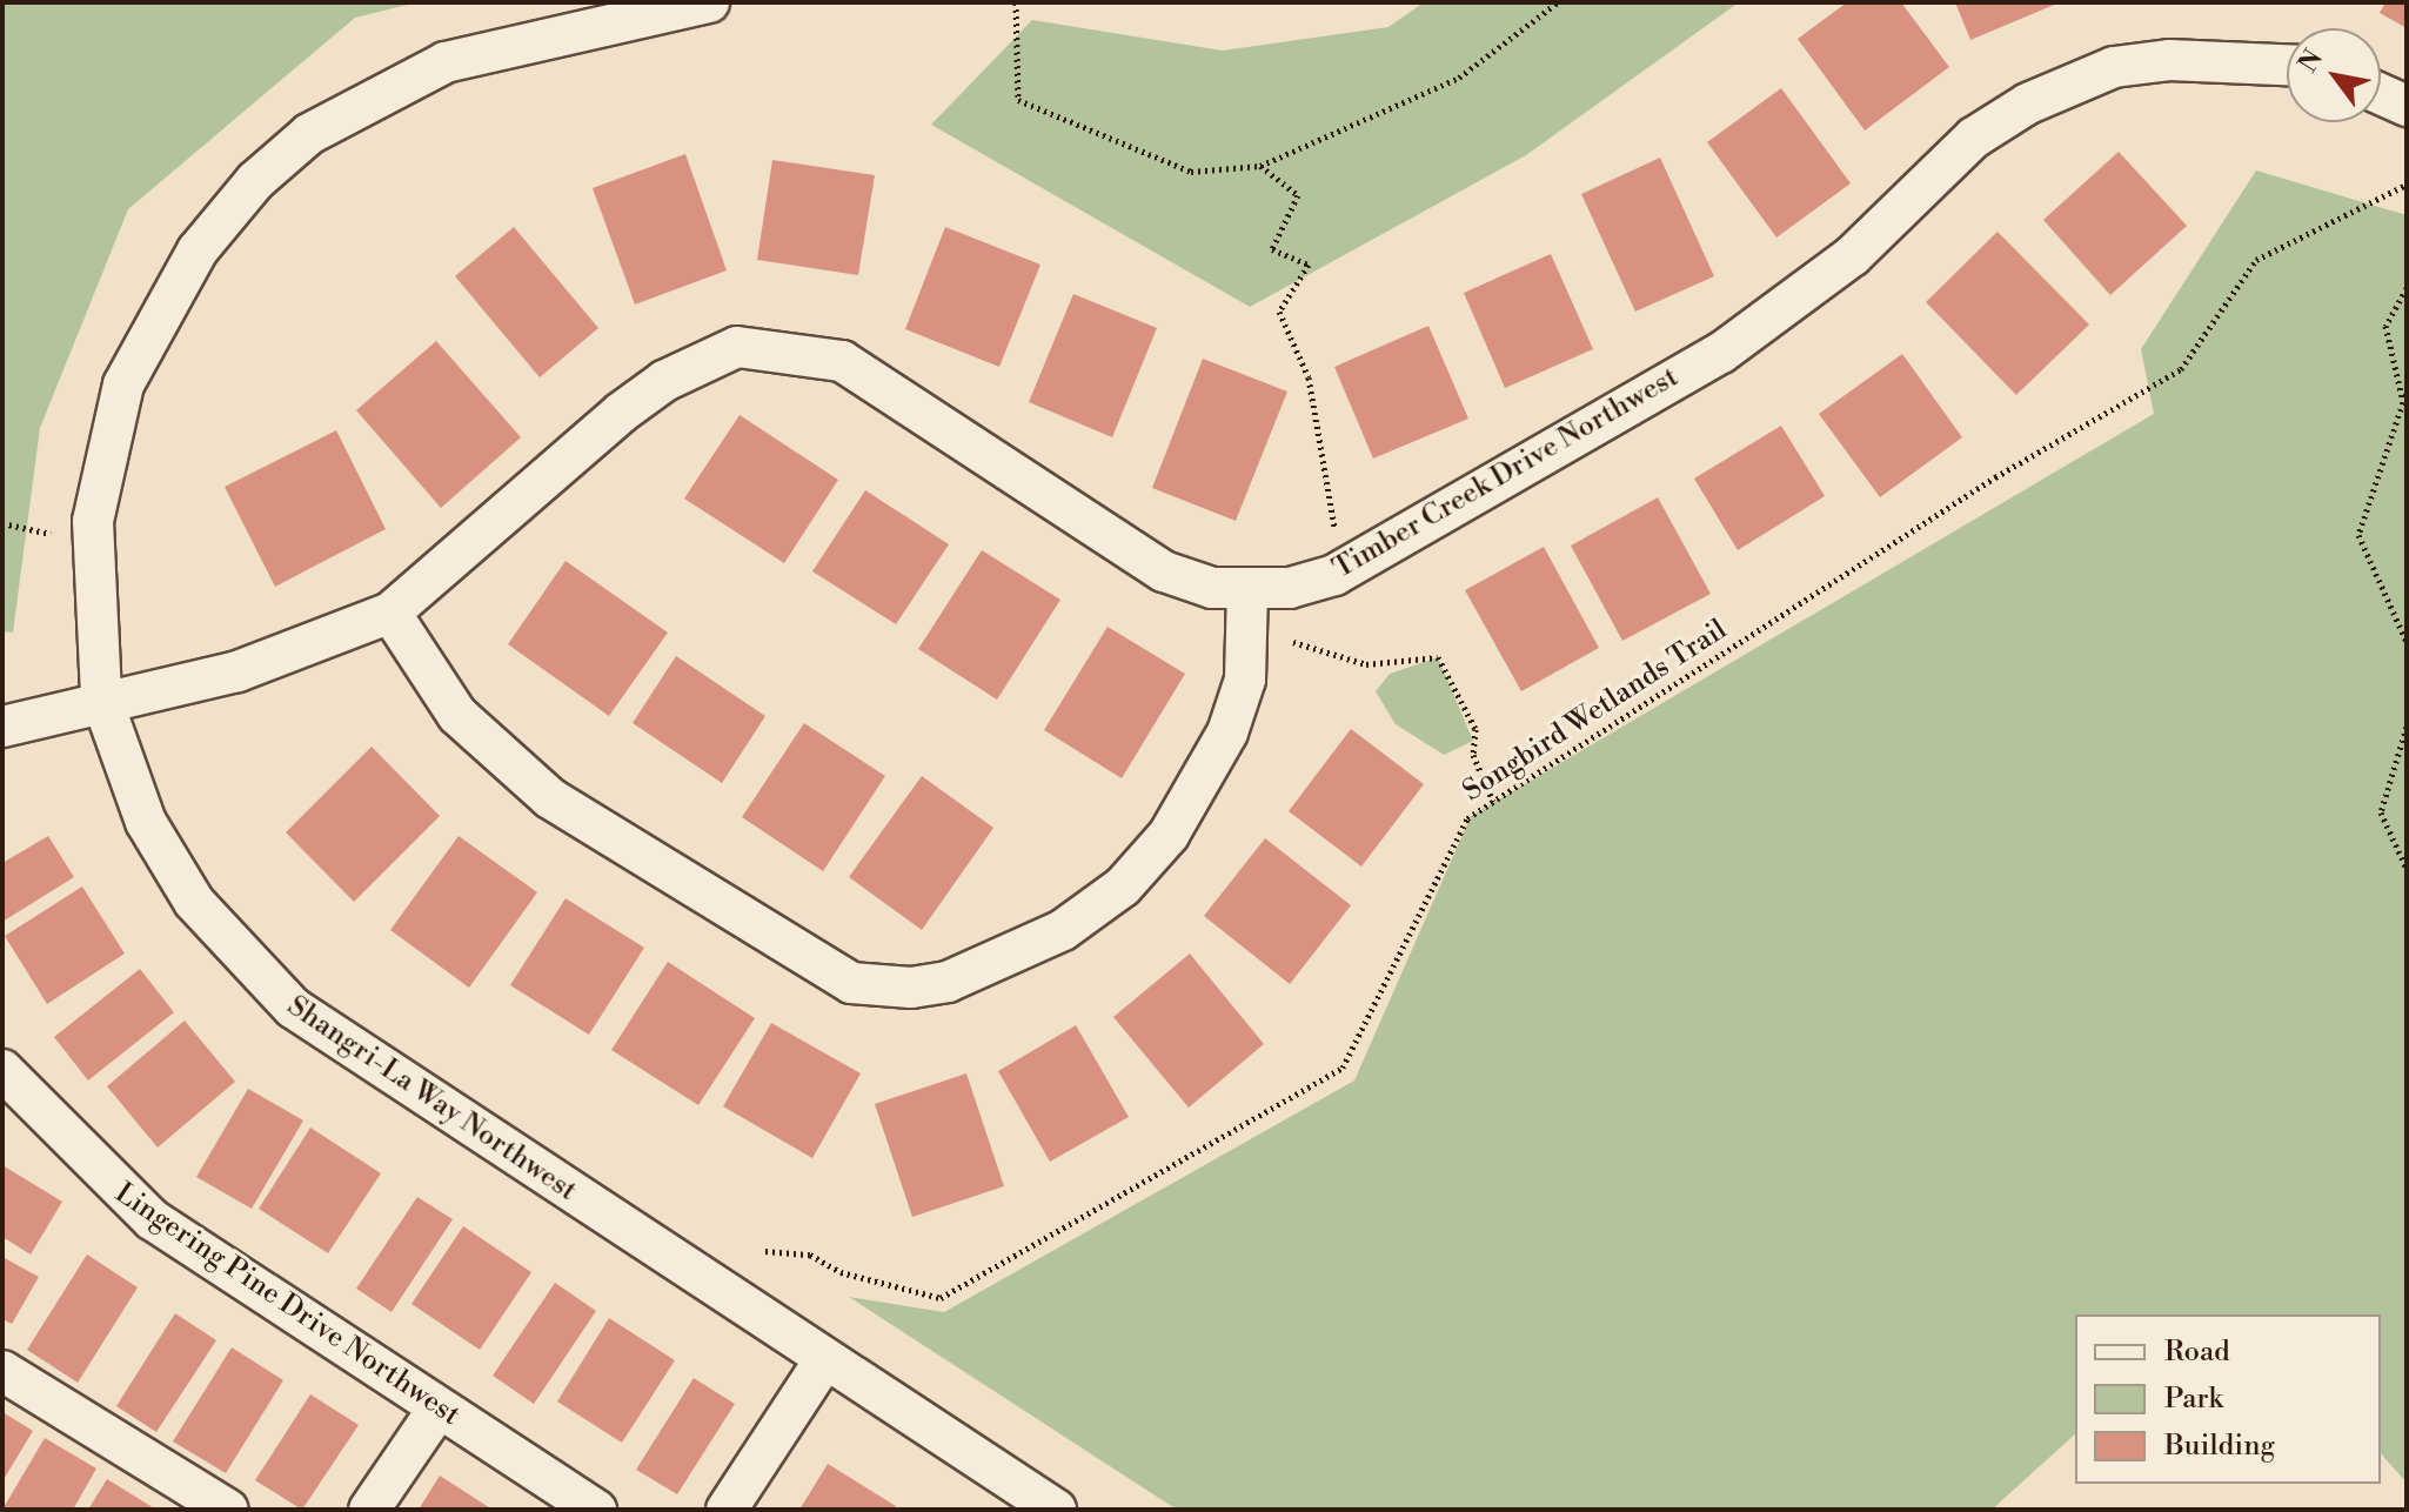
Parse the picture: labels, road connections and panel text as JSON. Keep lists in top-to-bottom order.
{
  "streets": {
    "street": ["Timber Creek Drive Northwest", "Shangri-La Way Northwest", "Lingering Pine Drive Northwest"],
    "path": ["Songbird Wetlands Trail"]
  },
  "crossings": [
    ["Timber Creek Drive Northwest", "Shangri-La Way Northwest"]
  ],
  "legend": ["Road", "Park", "Building"],
  "north": "top left"
}
